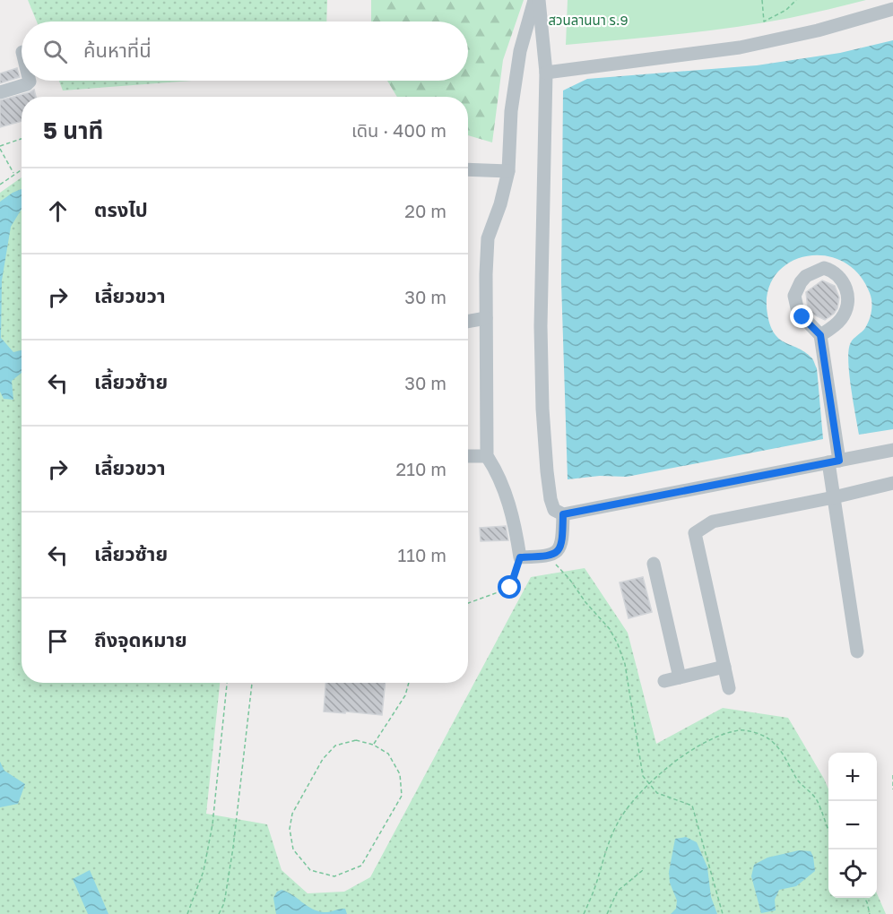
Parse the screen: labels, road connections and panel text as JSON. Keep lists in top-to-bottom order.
{
  "parks": ["สวนลานนา ร.9"],
  "page": {
    "search": "ค้นหาที่นี่",
    "heading": ["5 นาที", "เดิน · 400 m"],
    "list": [
      ["ตรงไป", "20 m"],
      ["เลี้ยวขวา", "30 m"],
      ["เลี้ยวซ้าย", "30 m"],
      ["เลี้ยวขวา", "210 m"],
      ["เลี้ยวซ้าย", "110 m"],
      "ถึงจุดหมาย"
    ],
    "map_buttons": ["+", "−"]
  }
}
